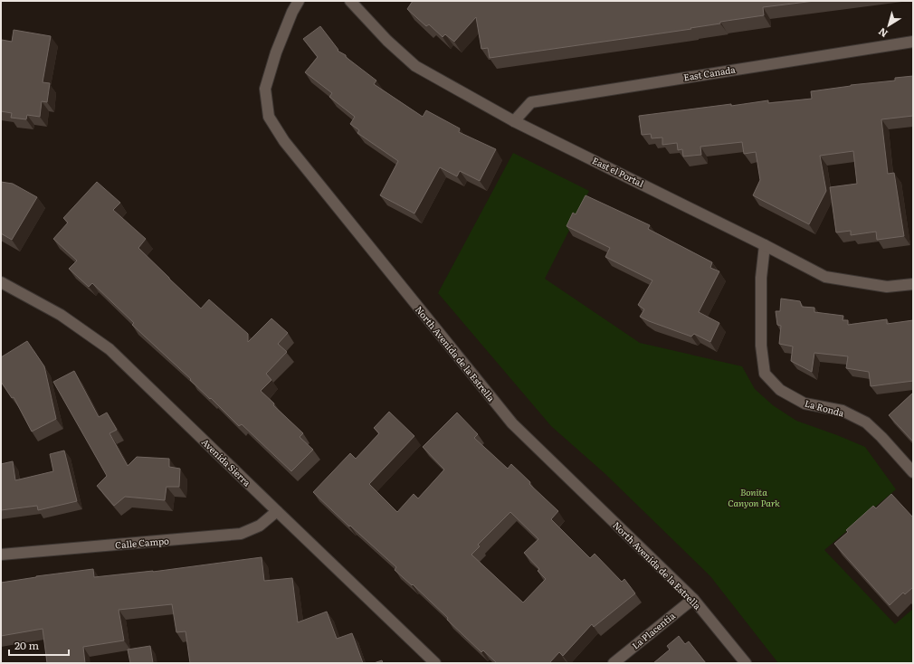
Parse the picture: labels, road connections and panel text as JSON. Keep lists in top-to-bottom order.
{
  "streets": {
    "street": [
      "East Canada",
      "East el Portal",
      "North Avenida de la Estrella",
      "La Ronda",
      "Avenida Sierra",
      "Calle Campo",
      "La Placentia"
    ]
  },
  "crossings": [
    ["East Canada", "East el Portal"],
    ["East el Portal", "La Ronda"],
    ["North Avenida de la Estrella", "La Placentia"],
    ["Avenida Sierra", "Calle Campo"]
  ],
  "parks": ["Bonita Canyon Park"],
  "scale_bar": "20 m",
  "north": "bottom left"
}
